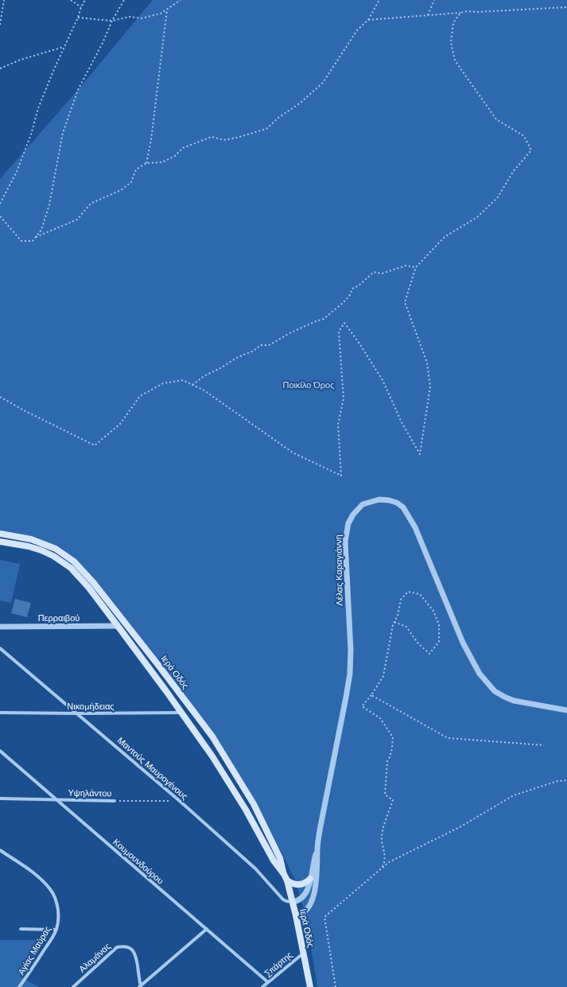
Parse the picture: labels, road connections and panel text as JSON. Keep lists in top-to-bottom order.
{
  "streets": {
    "main road": ["Ιερά Οδός"],
    "street": [
      "Λέλας Καραγιάννη",
      "Περραιβού",
      "Νικομήδειας",
      "Μαντούς Μαυρογένους",
      "Υψηλάντου",
      "Κουμουνδούρου",
      "Αγίας Μαύρας",
      "Αλαμάνας",
      "Σπάρτης"
    ]
  },
  "crossings": [
    ["Λέλας Καραγιάννη", "Ιερά Οδός"],
    ["Λέλας Καραγιάννη", "Μαντούς Μαυρογένους"],
    ["Περραιβού", "Ιερά Οδός"],
    ["Ιερά Οδός", "Νικομήδειας"],
    ["Ιερά Οδός", "Μαντούς Μαυρογένους"],
    ["Ιερά Οδός", "Σπάρτης"],
    ["Νικομήδειας", "Μαντούς Μαυρογένους"],
    ["Μαντούς Μαυρογένους", "Υψηλάντου"],
    ["Υψηλάντου", "Κουμουνδούρου"],
    ["Κουμουνδούρου", "Σπάρτης"]
  ],
  "parks": ["Ποικίλο Όρος"]
}
